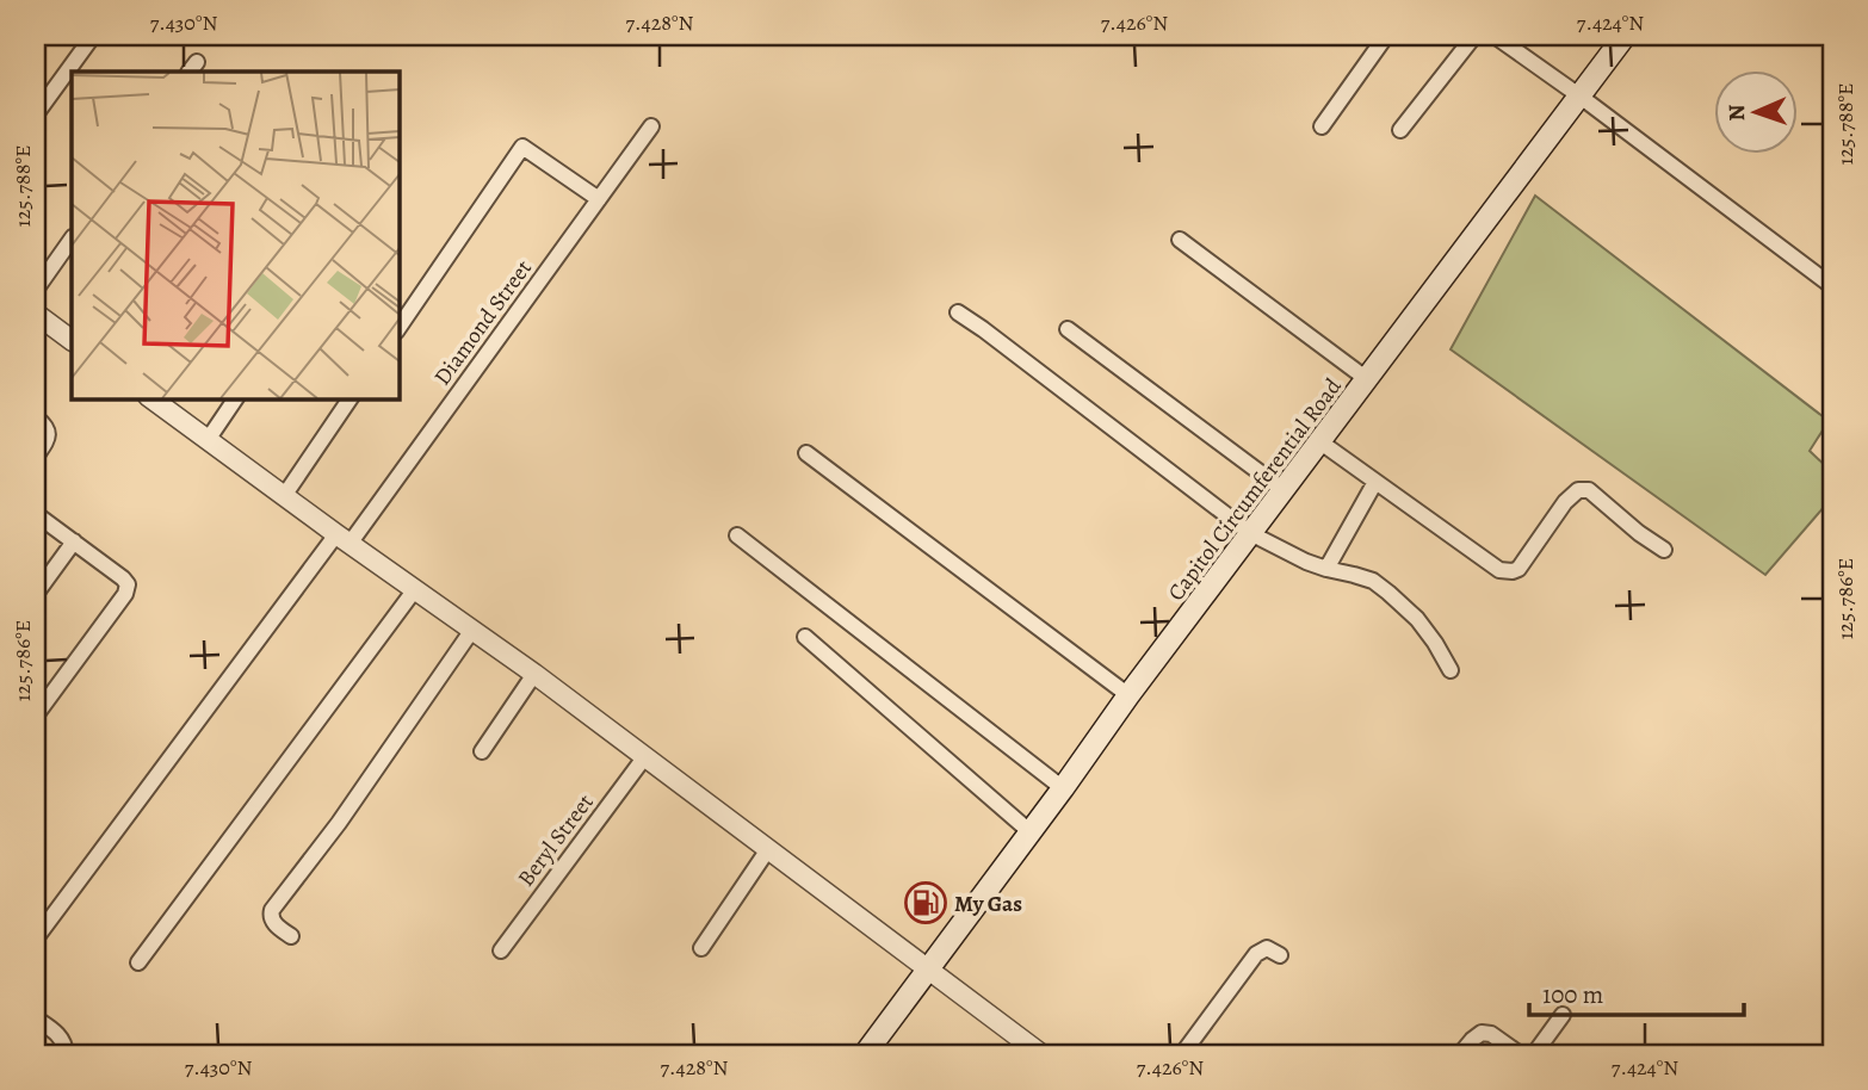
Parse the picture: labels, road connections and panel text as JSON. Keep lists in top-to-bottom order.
{
  "streets": {
    "main road": ["Capitol Circumferential Road"],
    "street": ["Diamond Street", "Beryl Street"]
  },
  "places": {
    "fuel station": ["My Gas"]
  },
  "scale_bar": "100 m",
  "north": "left",
  "coordinates": [
    "7.430°N",
    "7.428°N",
    "7.426°N",
    "7.424°N",
    "125.788°E",
    "125.786°E"
  ]
}
